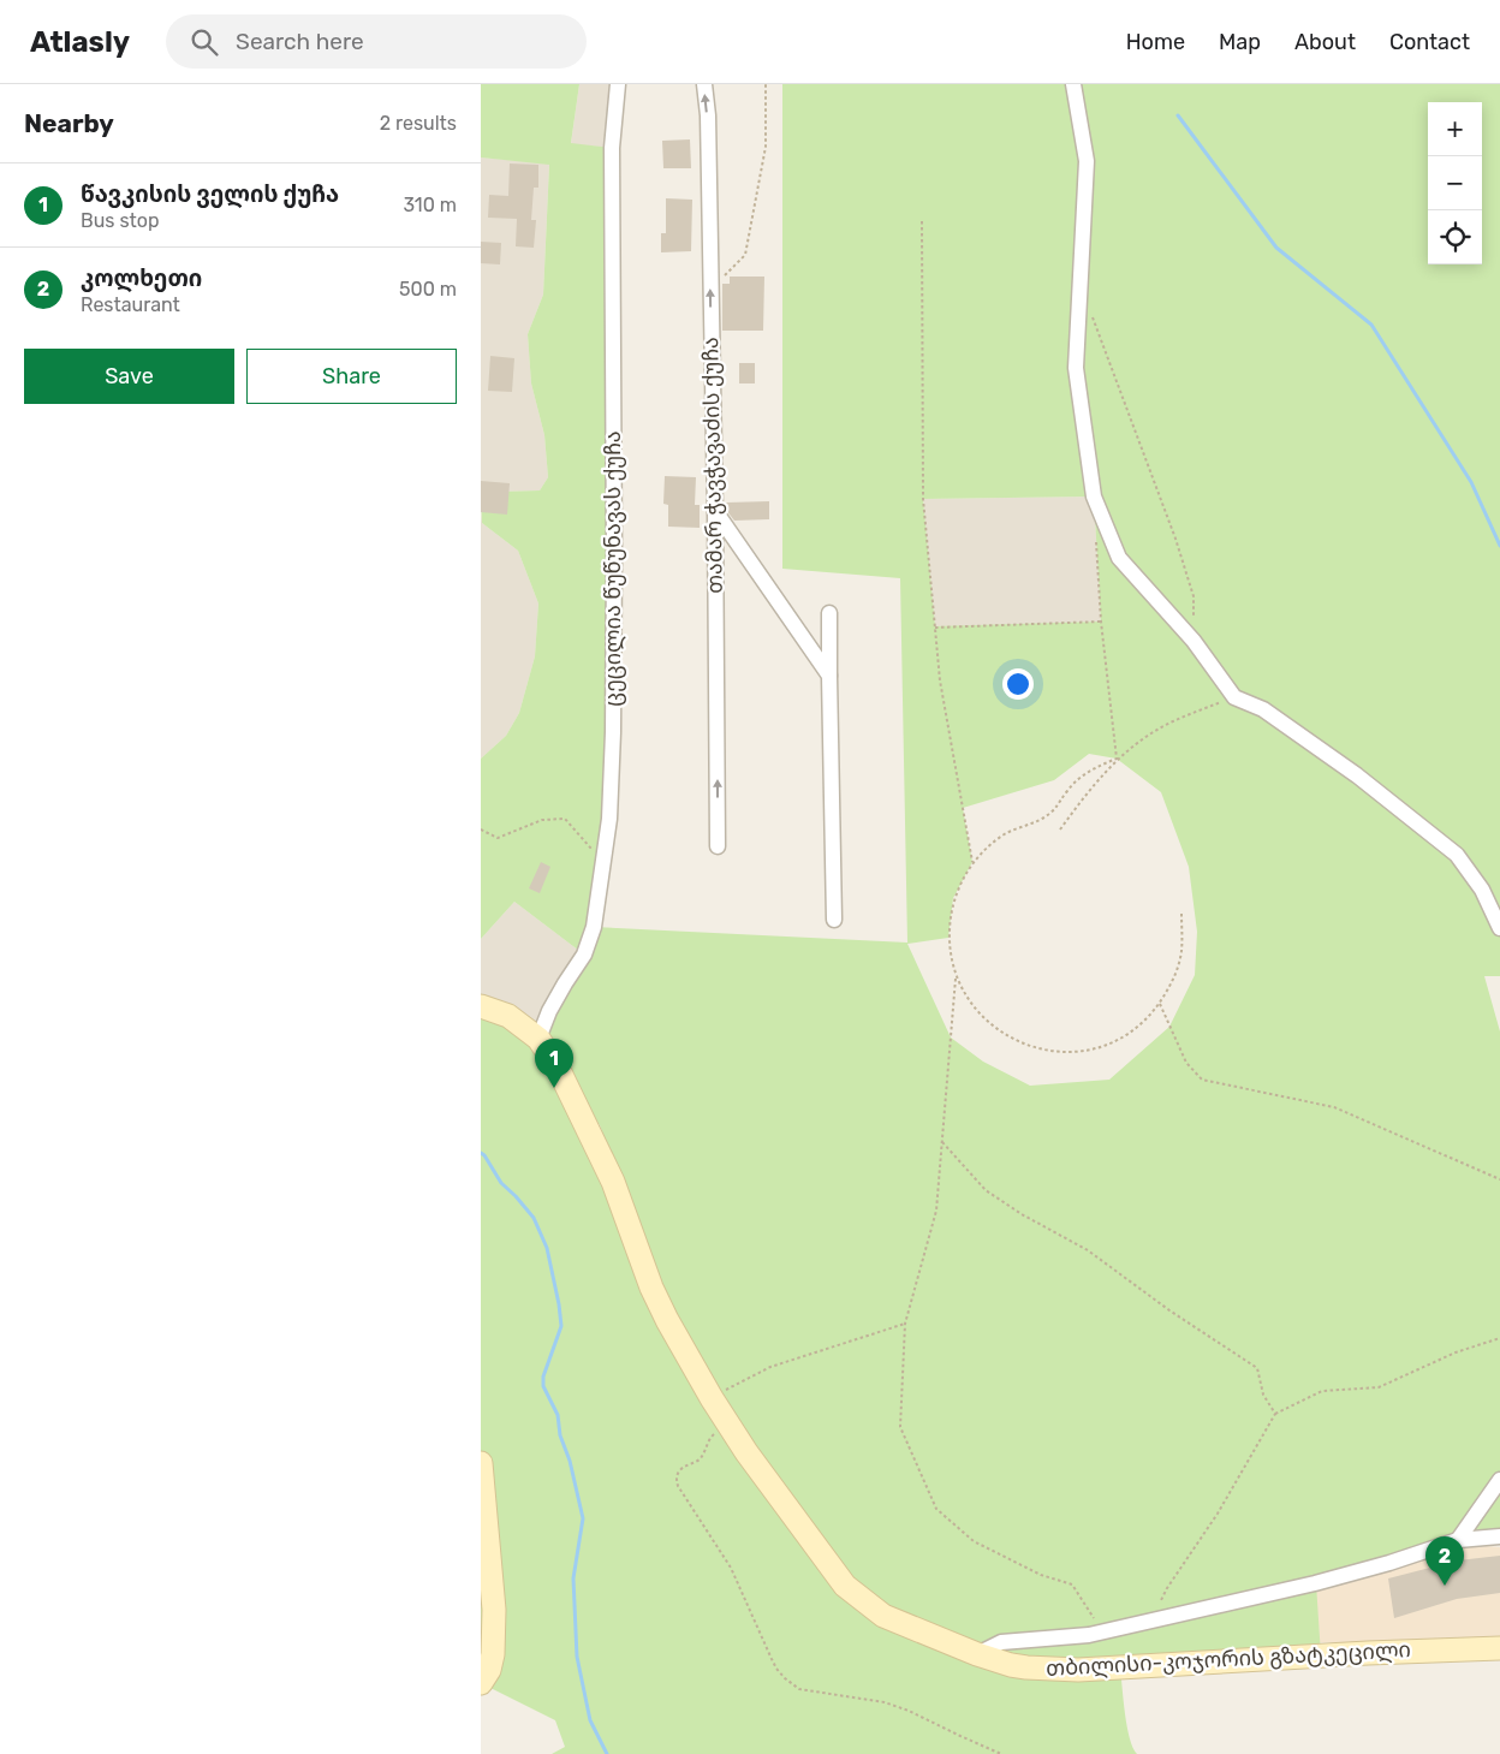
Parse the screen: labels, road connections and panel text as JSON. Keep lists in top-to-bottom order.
{
  "streets": {
    "main road": ["თბილისი-კოჯორის გზატკეცილი"],
    "street": ["თამარ ჭავჭავაძის ქუჩა", "ცეცილია წუწუნავას ქუჩა"]
  },
  "crossings": [
    ["ცეცილია წუწუნავას ქუჩა", "თბილისი-კოჯორის გზატკეცილი"]
  ],
  "page": {
    "header": "Atlasly",
    "search": "Search here",
    "nav": [
      "Home",
      "Map",
      "About",
      "Contact"
    ],
    "heading": ["Nearby", "2 results"],
    "map_buttons": ["+", "−"],
    "list": [
      {
        "mark": "1",
        "name": "წავკისის ველის ქუჩა",
        "note": "Bus stop",
        "value": "310 m"
      },
      {
        "mark": "2",
        "name": "კოლხეთი",
        "note": "Restaurant",
        "value": "500 m"
      }
    ],
    "buttons": ["Save", "Share"],
    "pins": ["1", "2"]
  }
}
